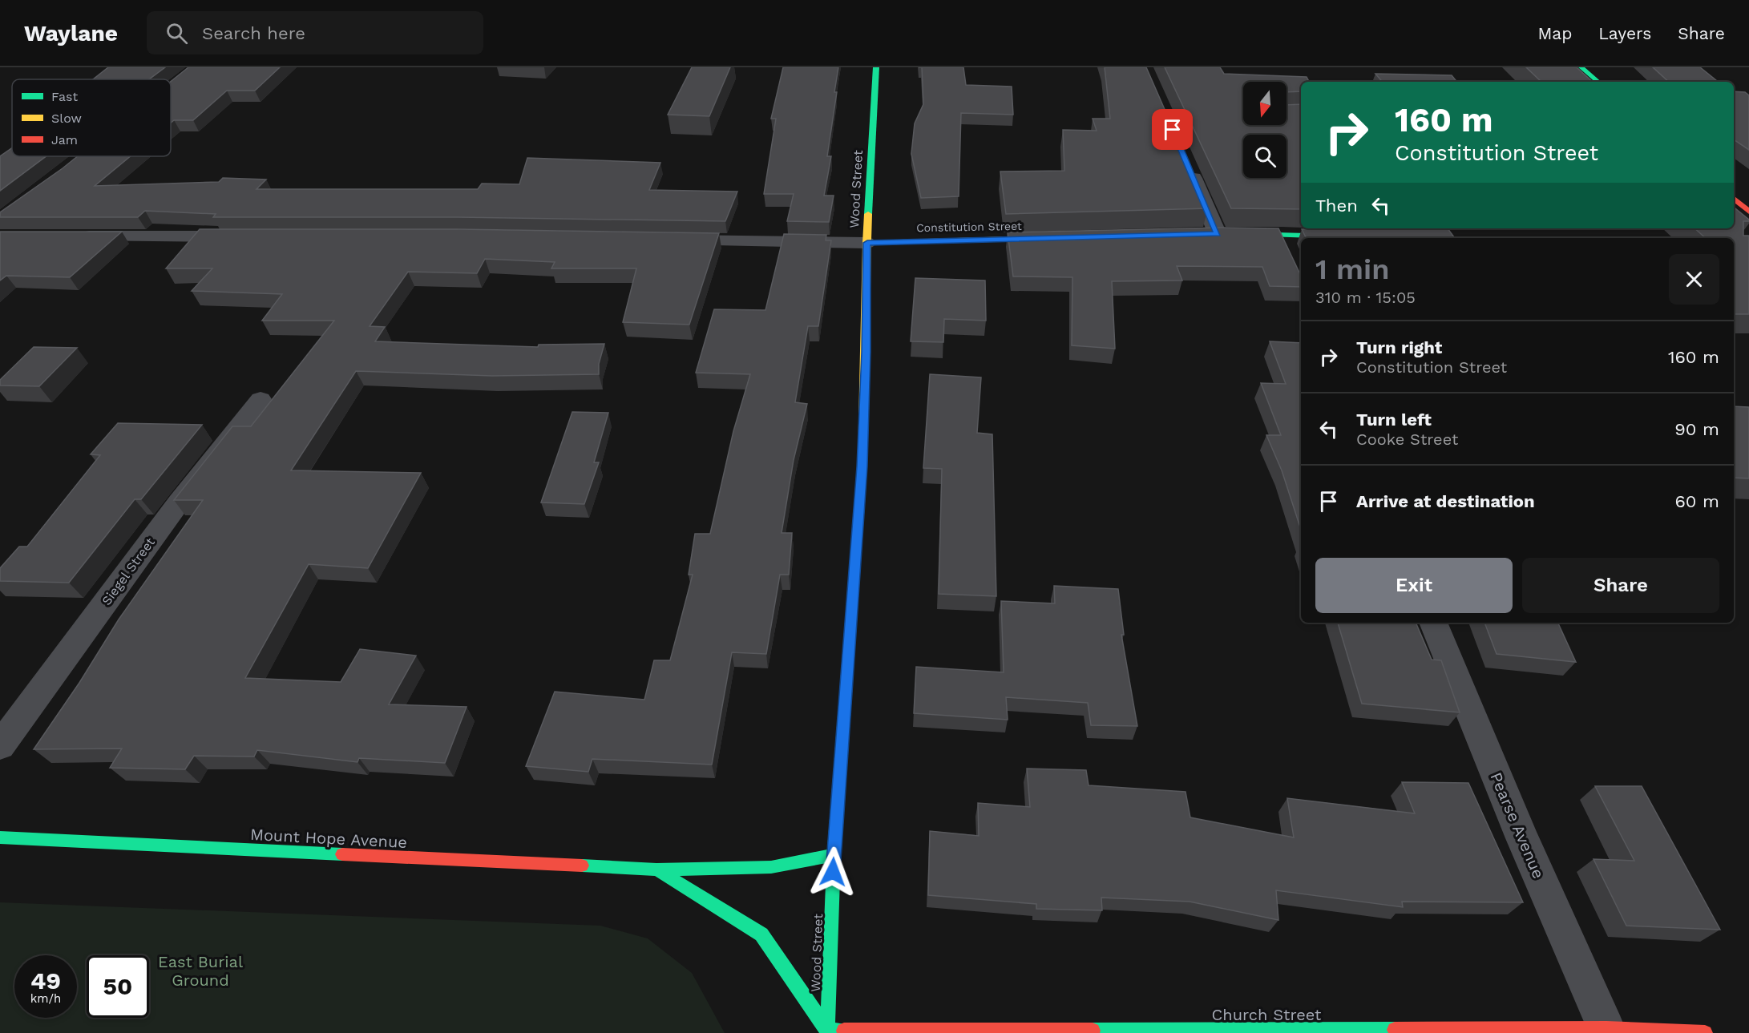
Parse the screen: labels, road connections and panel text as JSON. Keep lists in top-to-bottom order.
{
  "streets": {
    "street": [
      "Wood Street",
      "Constitution Street",
      "Siegel Street",
      "Pearse Avenue",
      "Mount Hope Avenue",
      "Church Street"
    ]
  },
  "crossings": [
    ["Wood Street", "Constitution Street"],
    ["Wood Street", "Mount Hope Avenue"],
    ["Wood Street", "Church Street"],
    ["Pearse Avenue", "Church Street"],
    ["Mount Hope Avenue", "Church Street"]
  ],
  "parks": ["East Burial Ground"],
  "legend": ["Fast", "Slow", "Jam"],
  "north": "bottom",
  "page": {
    "header": "Waylane",
    "search": "Search here",
    "nav": ["Map", "Layers", "Share"],
    "turn": ["160 m", "Constitution Street"],
    "then": "Then",
    "heading": ["1 min", "310 m · 15:05"],
    "list": [
      {
        "name": "Turn right",
        "note": "Constitution Street",
        "value": "160 m"
      },
      {
        "name": "Turn left",
        "note": "Cooke Street",
        "value": "90 m"
      },
      {
        "name": "Arrive at destination",
        "value": "60 m"
      }
    ],
    "buttons": ["Exit", "Share"],
    "speed": "49 km/h",
    "limit": "50"
  }
}
